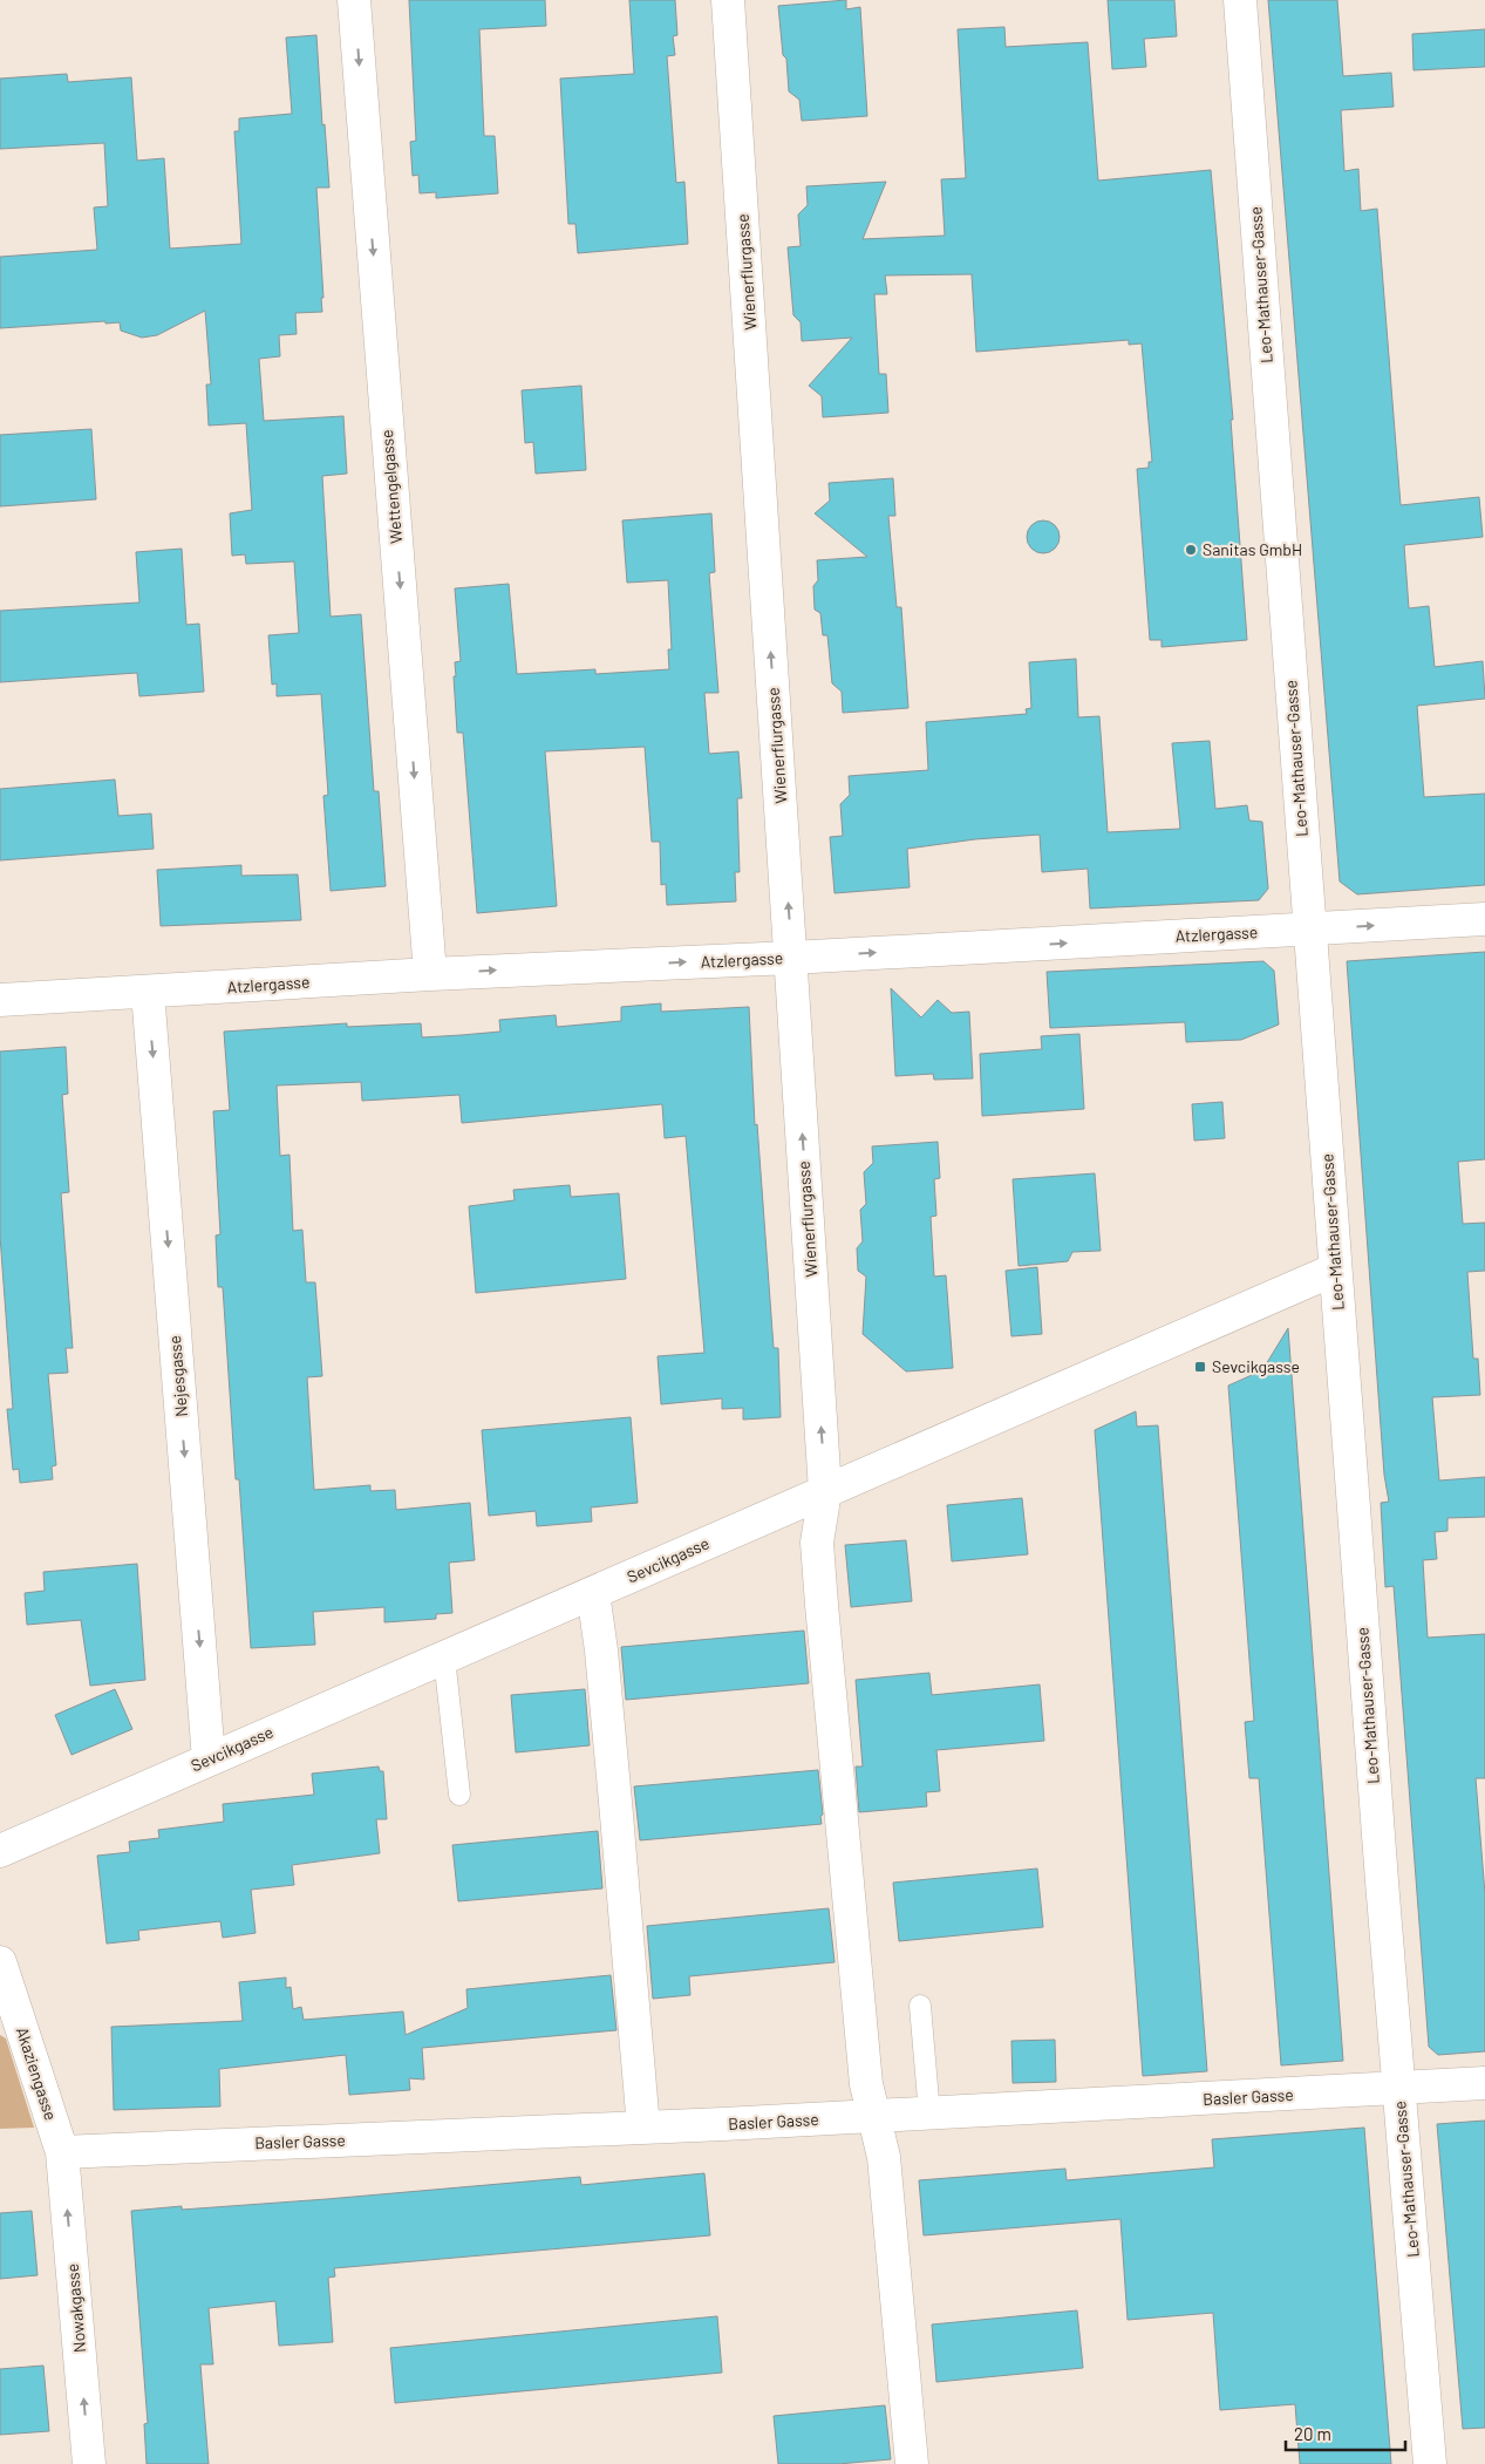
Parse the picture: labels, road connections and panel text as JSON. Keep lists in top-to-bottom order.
{
  "streets": {
    "street": [
      "Wienerflurgasse",
      "Leo-Mathauser-Gasse",
      "Wettengelgasse",
      "Atzlergasse",
      "Nejesgasse",
      "Sevcikgasse",
      "Akaziengasse",
      "Basler Gasse",
      "Nowakgasse"
    ]
  },
  "crossings": [
    ["Wienerflurgasse", "Atzlergasse"],
    ["Wienerflurgasse", "Sevcikgasse"],
    ["Wienerflurgasse", "Basler Gasse"],
    ["Leo-Mathauser-Gasse", "Atzlergasse"],
    ["Leo-Mathauser-Gasse", "Sevcikgasse"],
    ["Leo-Mathauser-Gasse", "Basler Gasse"],
    ["Wettengelgasse", "Atzlergasse"],
    ["Atzlergasse", "Nejesgasse"],
    ["Nejesgasse", "Sevcikgasse"],
    ["Akaziengasse", "Basler Gasse"],
    ["Akaziengasse", "Nowakgasse"],
    ["Basler Gasse", "Nowakgasse"]
  ],
  "one_way": [
    "Wienerflurgasse",
    "Wettengelgasse",
    "Atzlergasse",
    "Nejesgasse",
    "Nowakgasse"
  ],
  "places": {
    "other": ["Sanitas GmbH"],
    "transit": ["Sevcikgasse"]
  },
  "scale_bar": "20 m"
}
